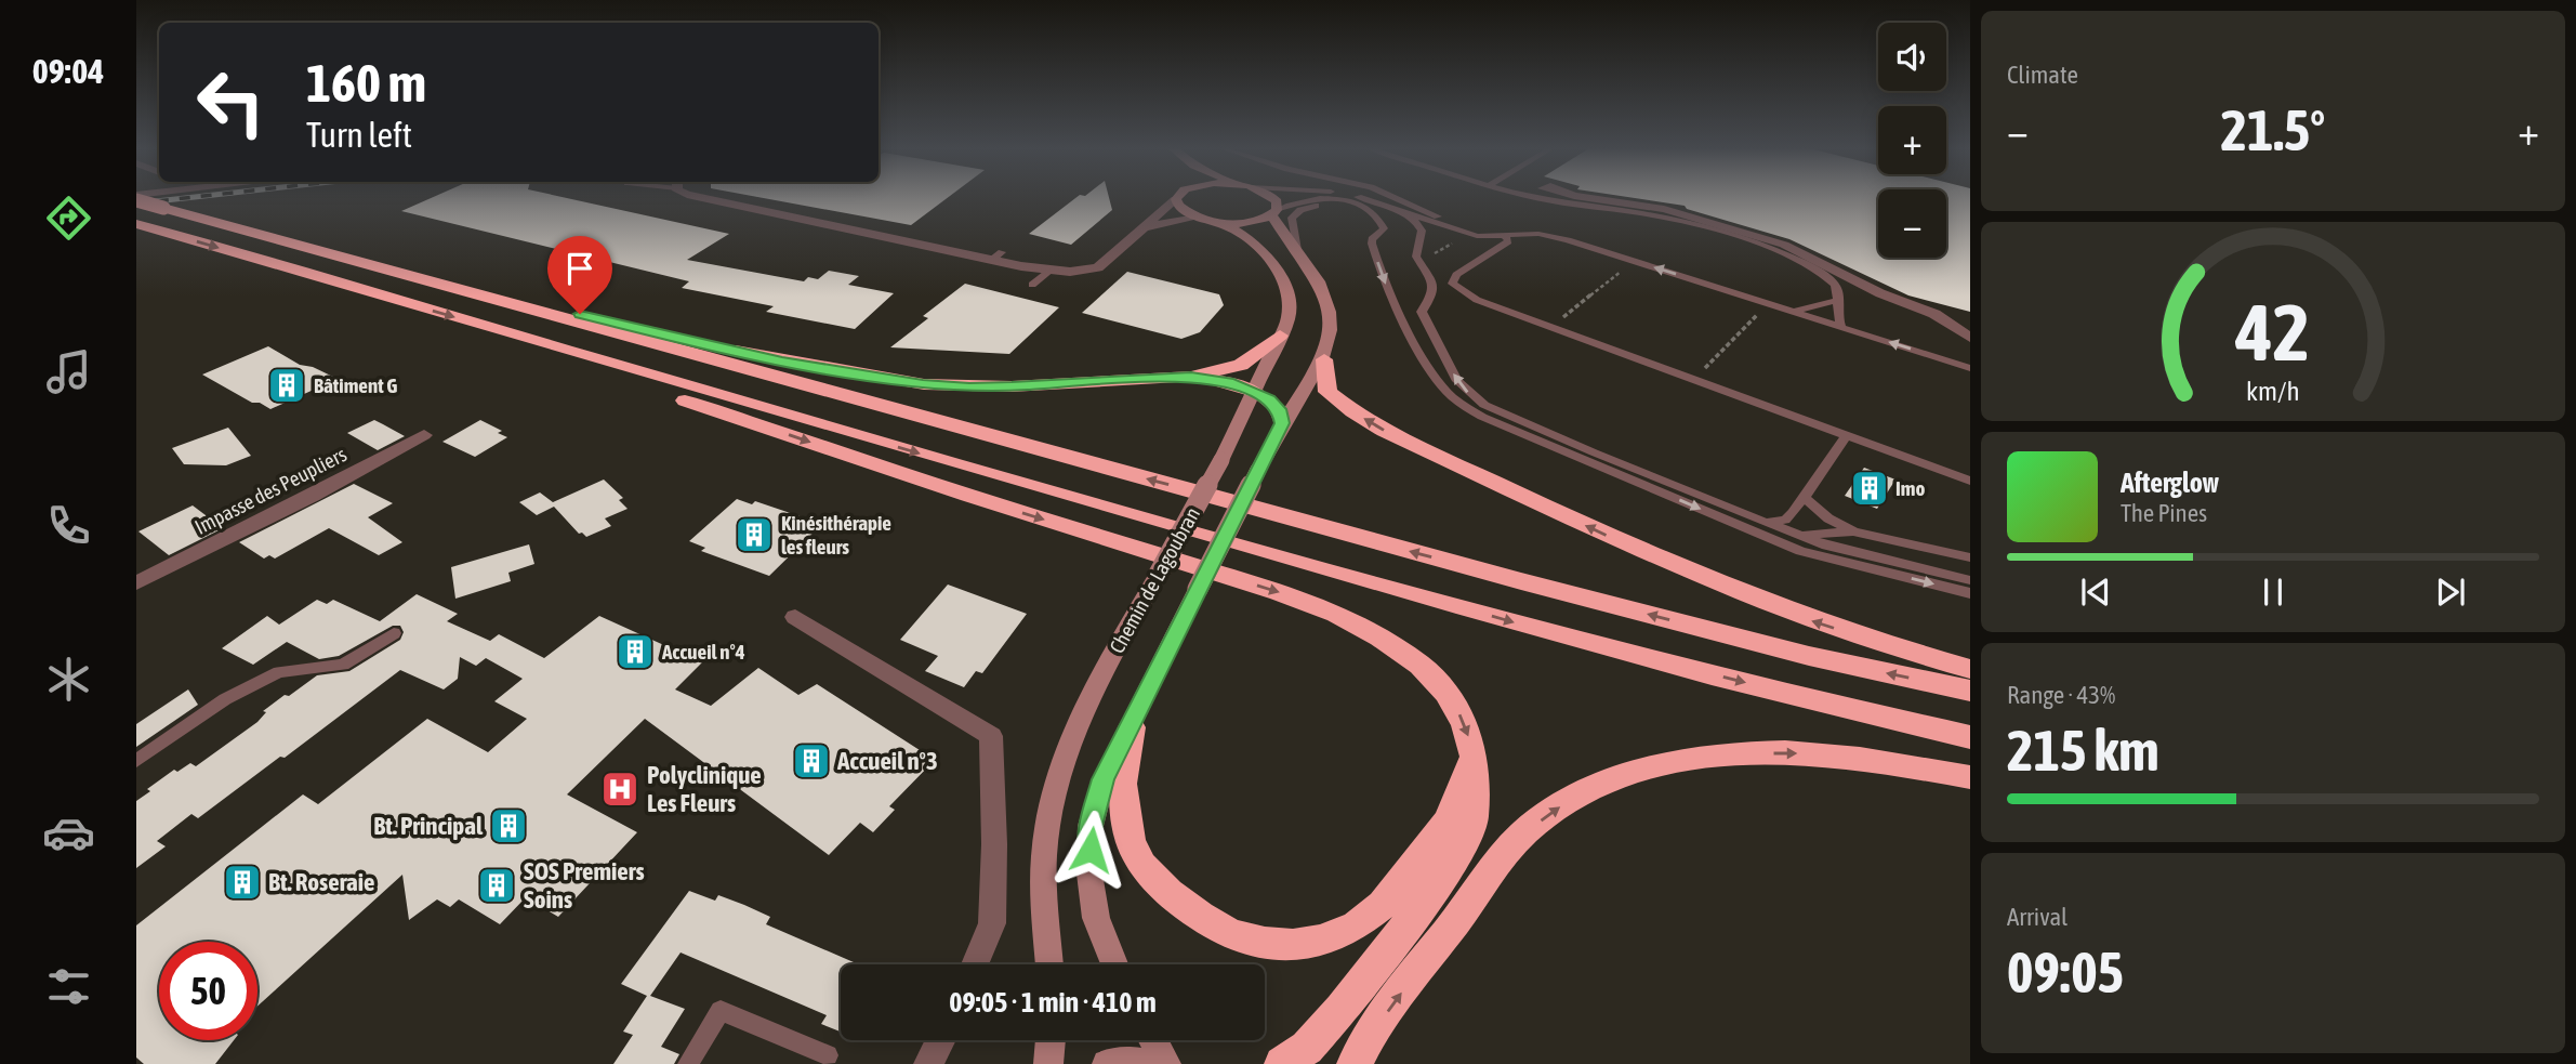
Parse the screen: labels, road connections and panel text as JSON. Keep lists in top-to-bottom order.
{
  "streets": {
    "main road": ["Chemin de Lagoubran"],
    "street": ["Impasse des Peupliers"]
  },
  "places": {
    "building": [
      "Bâtiment G",
      "Imo",
      "Kinésithérapie les fleurs",
      "Accueil n°4",
      "Accueil n°3",
      "Bt. Principal",
      "Bt. Roseraie",
      "SOS Premiers Soins"
    ],
    "hospital": ["Polyclinique Les Fleurs"]
  },
  "page": {
    "tabs": "09:04",
    "tile": [
      "Climate",
      ["Range · 43%", "215 km"],
      ["Arrival", "09:05"]
    ],
    "map_buttons": ["+", "−"],
    "turn": ["160 m", "Turn left"],
    "heat": ["−", "21.5°", "+"],
    "song": ["Afterglow", "The Pines"],
    "limit": "50",
    "trip": "09:05 · 1 min · 410 m",
    "gauge": ["42", "km/h"]
  }
}
